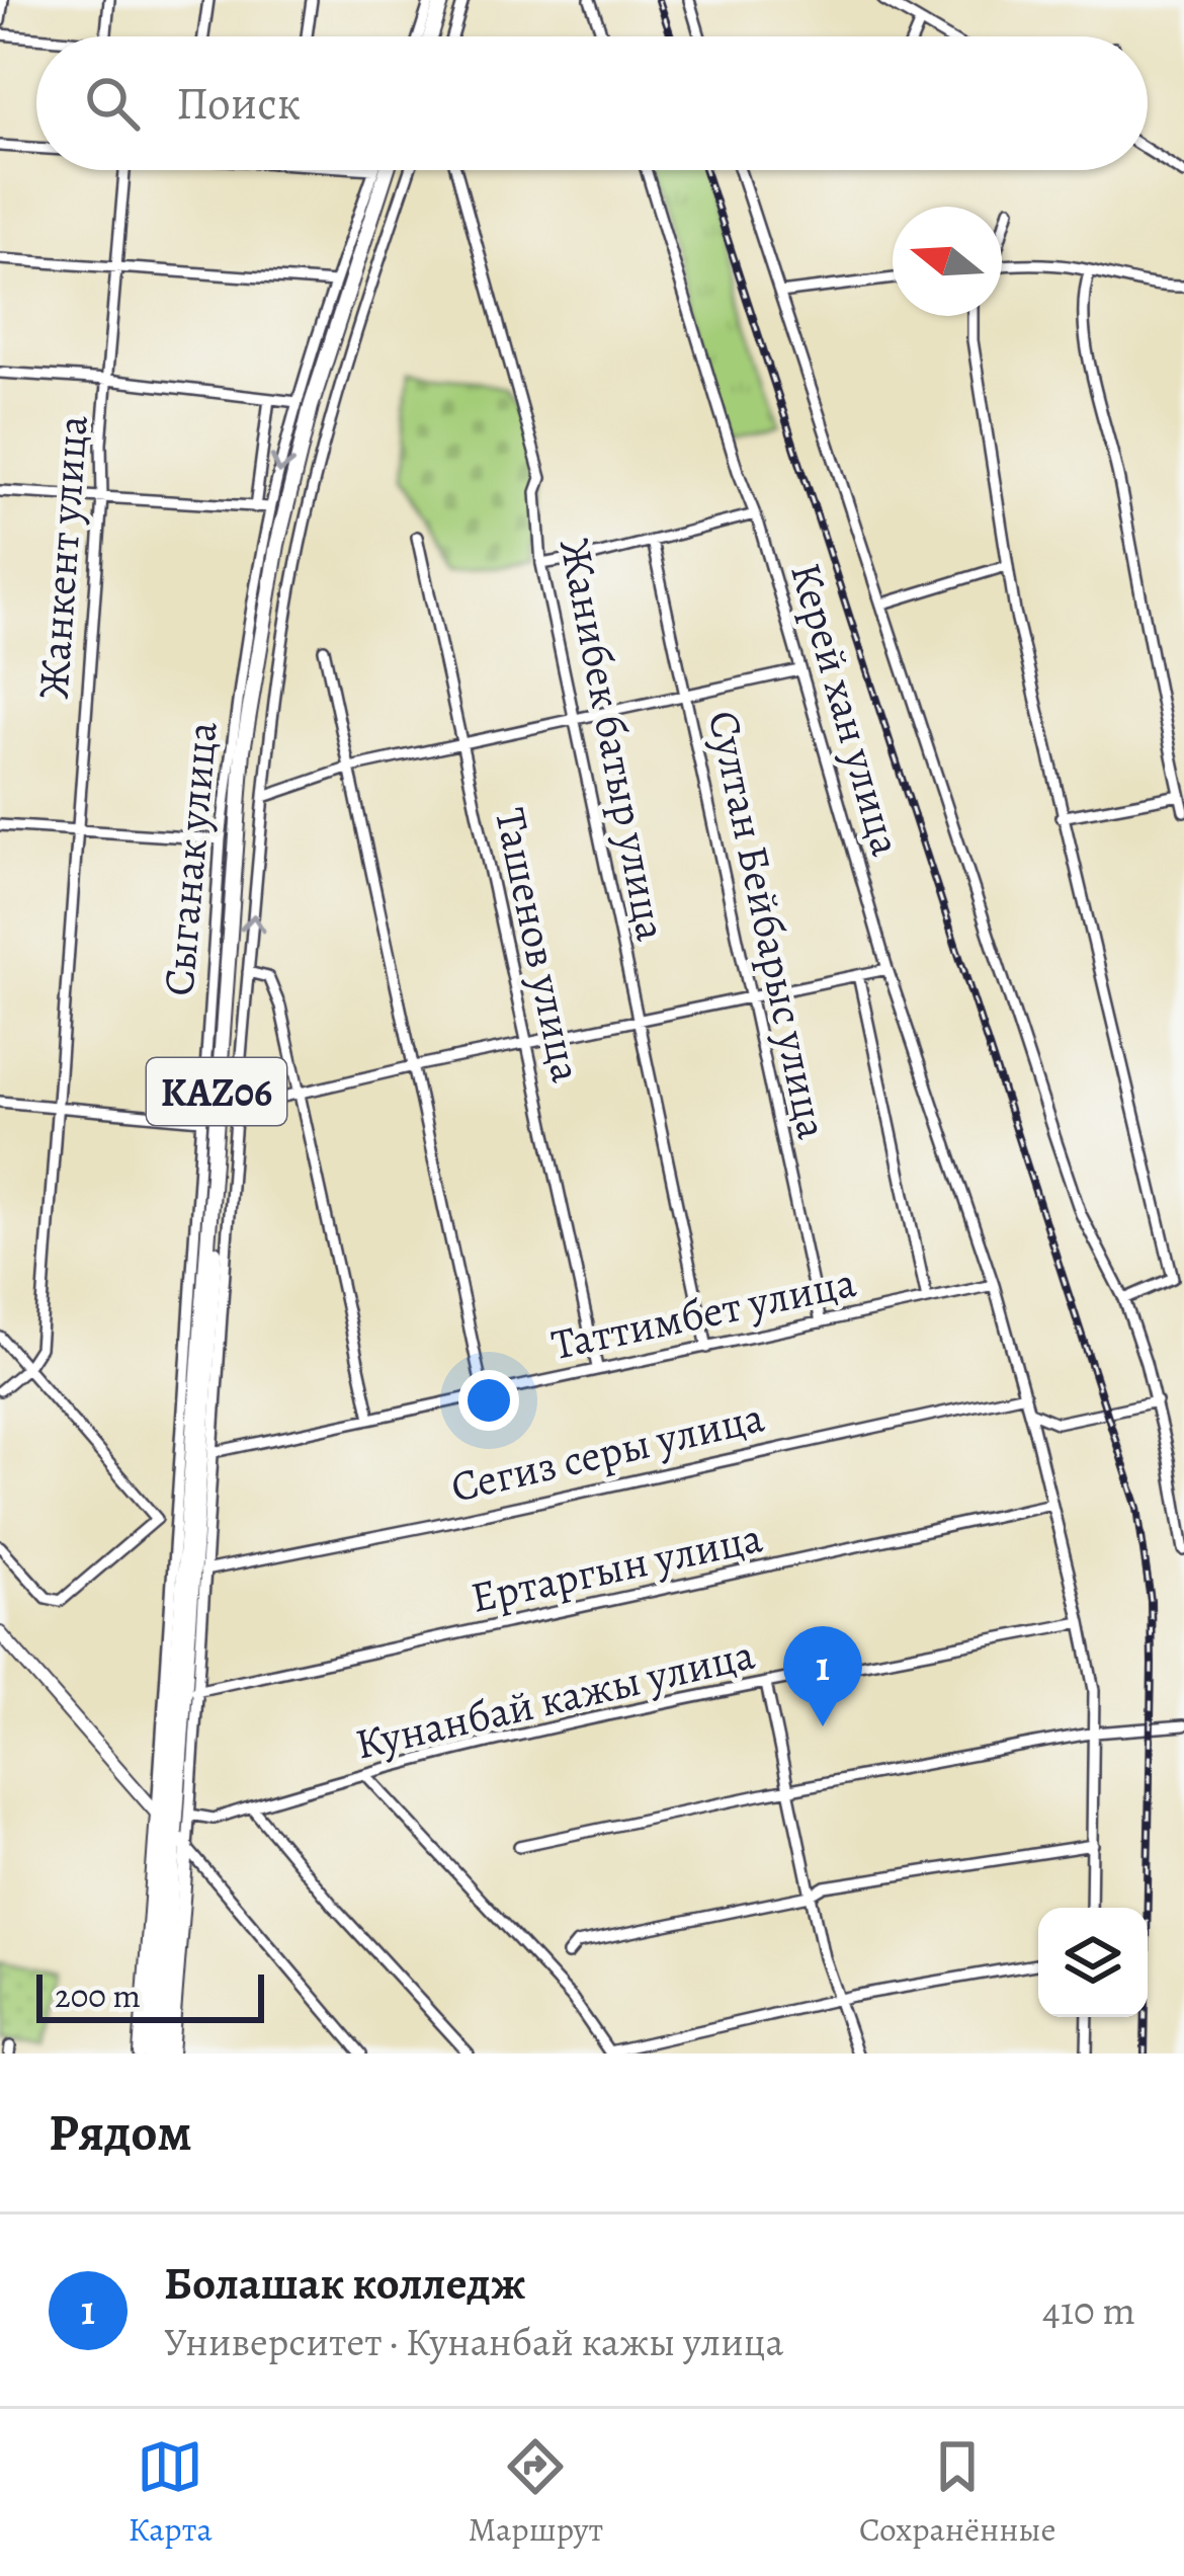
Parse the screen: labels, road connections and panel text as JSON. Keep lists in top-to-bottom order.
{
  "streets": {
    "highway": ["KАZ06"],
    "street": [
      "Жанкент улица",
      "Керей хан улица",
      "Жанибек батыр улица",
      "Сыганак улица",
      "Султан Бейбарыс улица",
      "Ташенов улица",
      "Таттимбет улица",
      "Сегиз серы улица",
      "Ертаргын улица",
      "Кунанбай кажы улица"
    ]
  },
  "crossings": [
    ["Керей хан улица", "Таттимбет улица"],
    ["Керей хан улица", "Сегиз серы улица"],
    ["Керей хан улица", "Ертаргын улица"],
    ["Керей хан улица", "Кунанбай кажы улица"],
    ["Жанибек батыр улица", "Таттимбет улица"],
    ["Сыганак улица", "KАZ06"],
    ["Султан Бейбарыс улица", "Таттимбет улица"],
    ["Ташенов улица", "Таттимбет улица"]
  ],
  "scale_bar": "200 m",
  "north": "left",
  "page": {
    "search": "Поиск",
    "pins": "1",
    "scale": "200 m",
    "heading": "Рядом",
    "list": [
      {
        "mark": "1",
        "name": "Болашак колледж",
        "note": "Университет · Кунанбай кажы улица",
        "value": "410 m"
      }
    ],
    "nav": ["Карта", "Маршрут", "Сохранённые"]
  }
}
